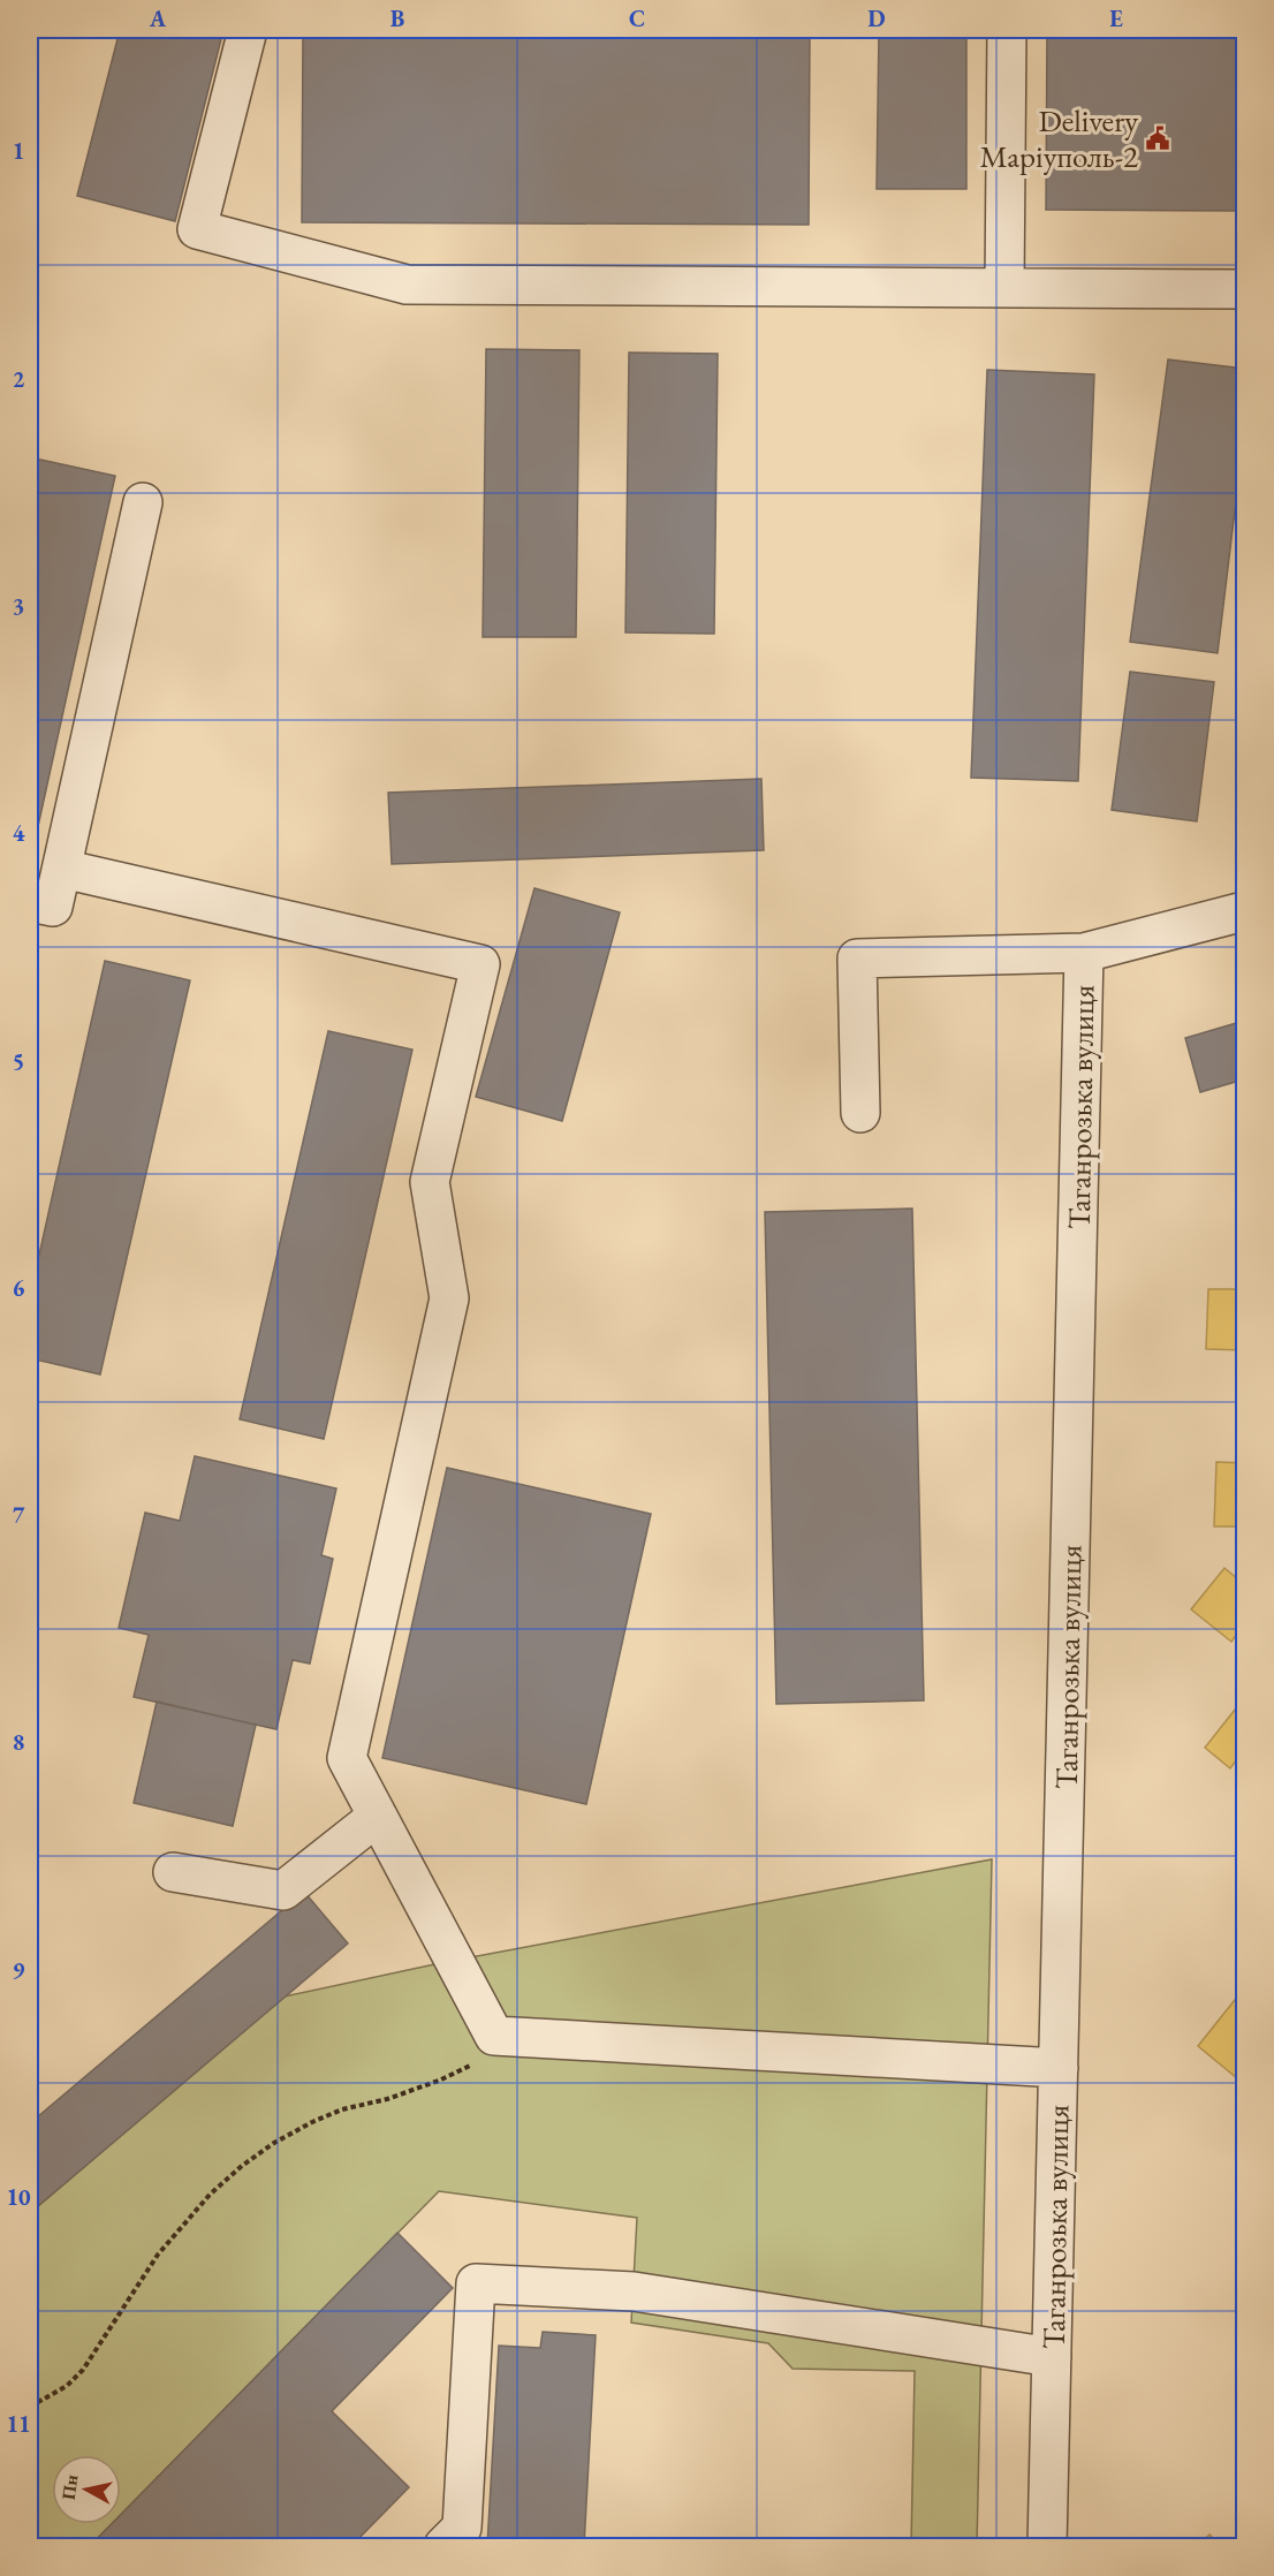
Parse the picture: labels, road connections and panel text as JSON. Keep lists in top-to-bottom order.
{
  "streets": {
    "street": ["Таганрозька вулиця"]
  },
  "places": {
    "public building": ["Delivery Марiуполь-2"]
  },
  "north": "left",
  "grid": {
    "columns": [
      "A",
      "B",
      "C",
      "D",
      "E"
    ],
    "rows": [
      "1",
      "2",
      "3",
      "4",
      "5",
      "6",
      "7",
      "8",
      "9",
      "10",
      "11"
    ]
  }
}
